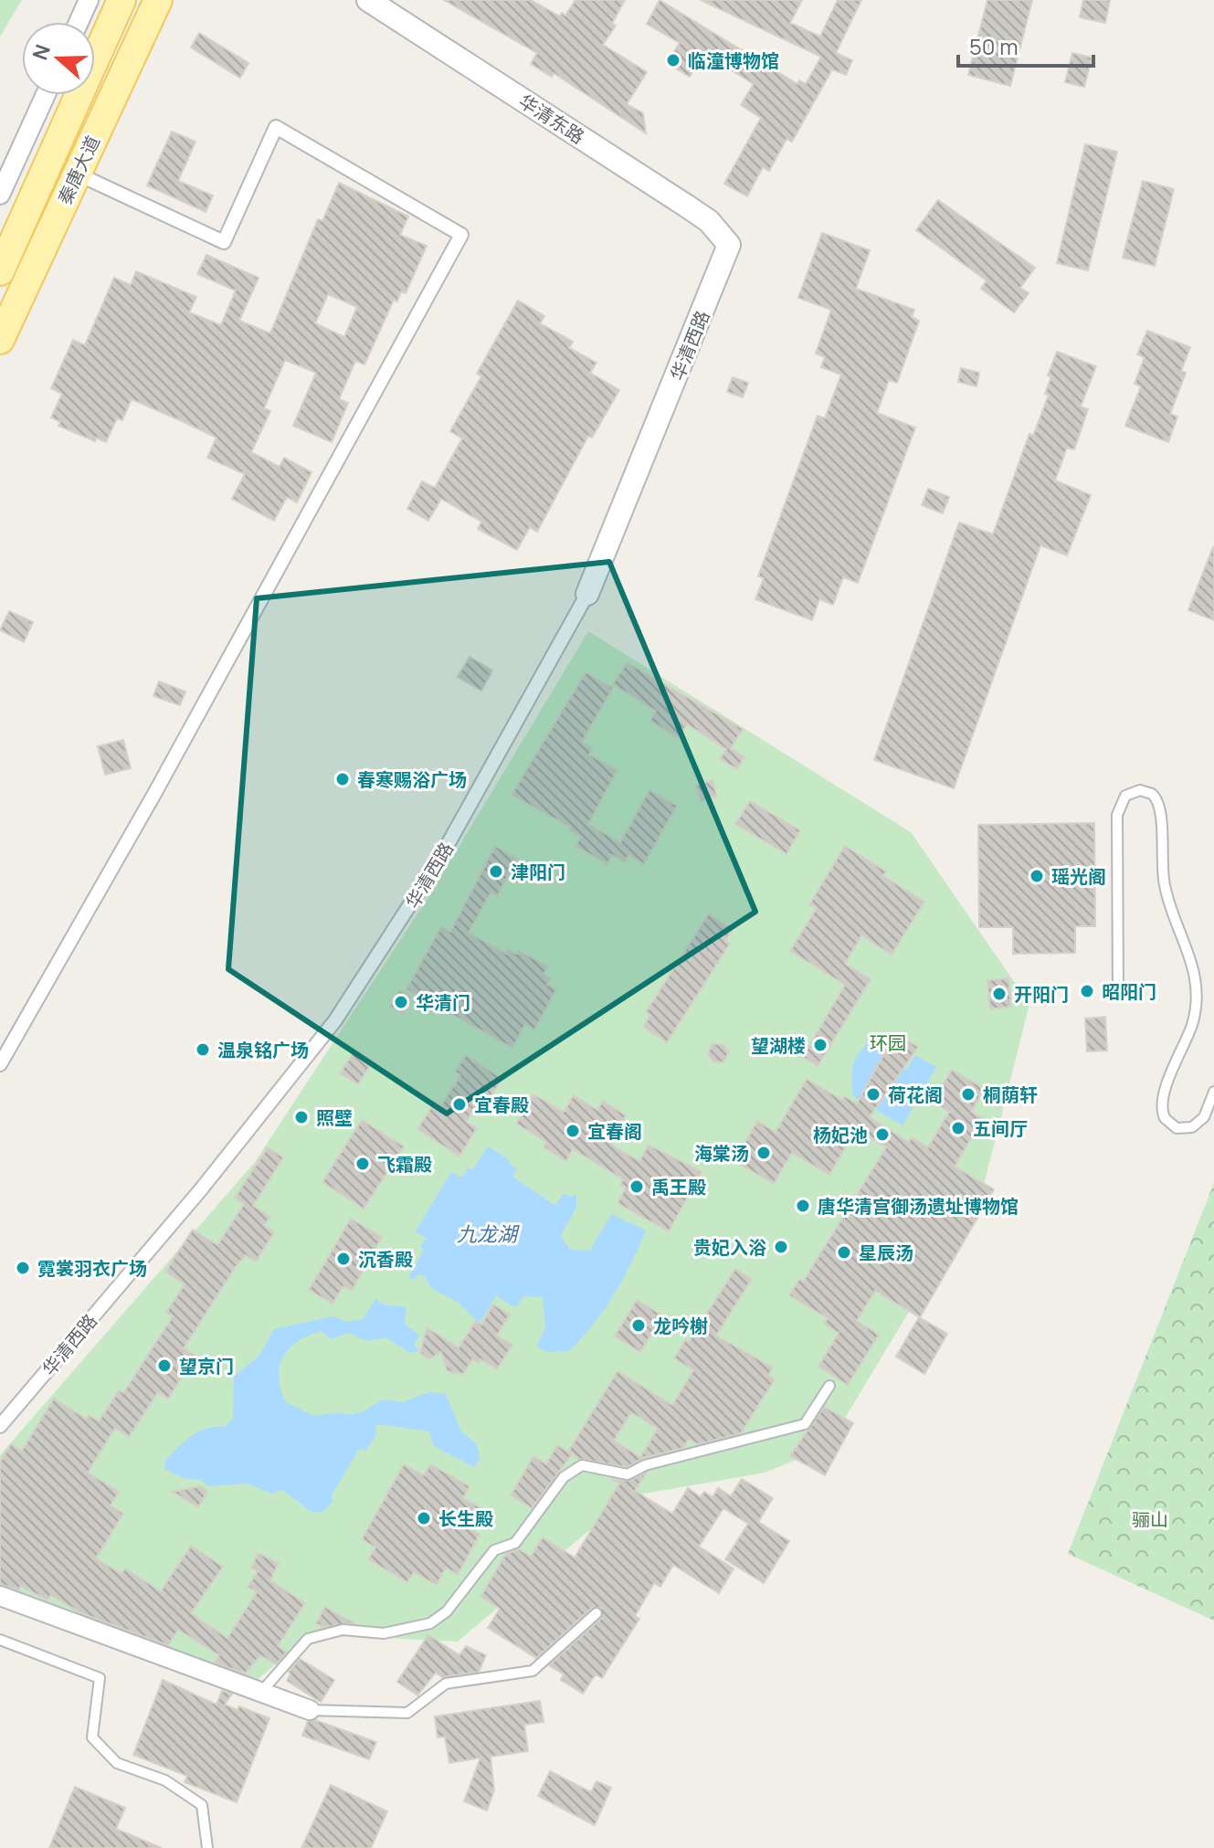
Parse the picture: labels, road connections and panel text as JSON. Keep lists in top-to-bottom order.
{
  "streets": {
    "main road": ["秦唐大道"],
    "street": ["华清东路", "华清西路"]
  },
  "crossings": [
    ["华清东路", "华清西路"]
  ],
  "water": ["九龙湖"],
  "parks": ["环园", "骊山"],
  "places": [
    "临潼博物馆",
    "春寒赐浴广场",
    "津阳门",
    "瑶光阁",
    "昭阳门",
    "开阳门",
    "华清门",
    "望湖楼",
    "温泉铭广场",
    "荷花阁",
    "桐荫轩",
    "宜春殿",
    "照壁",
    "五间厅",
    "宜春阁",
    "杨妃池",
    "海棠汤",
    "飞霜殿",
    "禹王殿",
    "唐华清宫御汤遗址博物馆",
    "贵妃入浴",
    "星辰汤",
    "沉香殿",
    "霓裳羽衣广场",
    "龙吟榭",
    "望京门",
    "长生殿"
  ],
  "scale_bar": "50 m",
  "north": "left"
}
